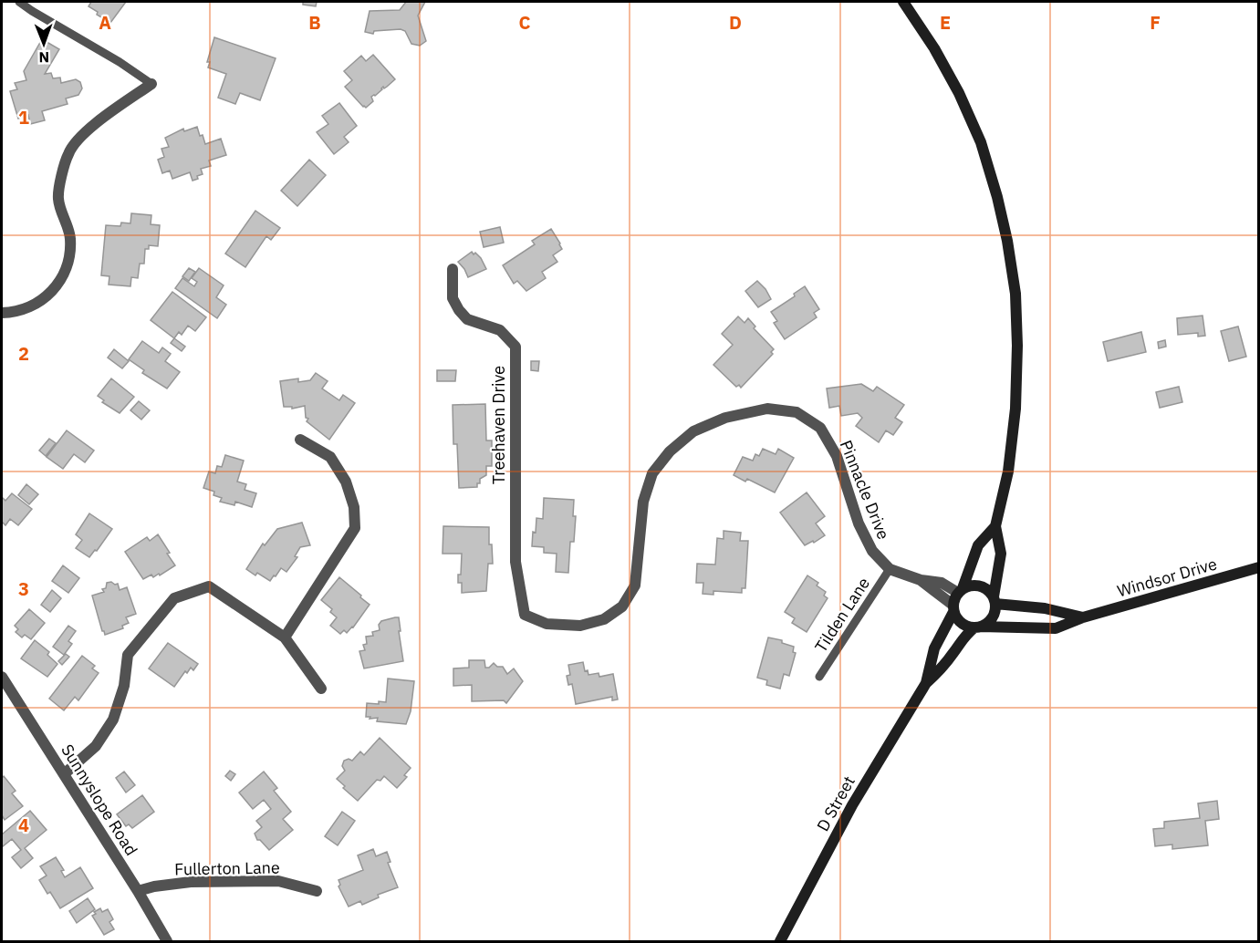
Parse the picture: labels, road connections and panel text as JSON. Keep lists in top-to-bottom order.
{
  "streets": {
    "street": [
      "Treehaven Drive",
      "Pinnacle Drive",
      "Windsor Drive",
      "Sunnyslope Road",
      "D Street",
      "Fullerton Lane"
    ],
    "lane": ["Tilden Lane"]
  },
  "crossings": [
    ["Treehaven Drive", "Pinnacle Drive"],
    ["Pinnacle Drive", "Windsor Drive"],
    ["Pinnacle Drive", "Tilden Lane"],
    ["Pinnacle Drive", "D Street"],
    ["Windsor Drive", "D Street"],
    ["Sunnyslope Road", "Fullerton Lane"]
  ],
  "north": "bottom",
  "grid": {
    "columns": [
      "A",
      "B",
      "C",
      "D",
      "E",
      "F"
    ],
    "rows": [
      "1",
      "2",
      "3",
      "4"
    ]
  }
}
